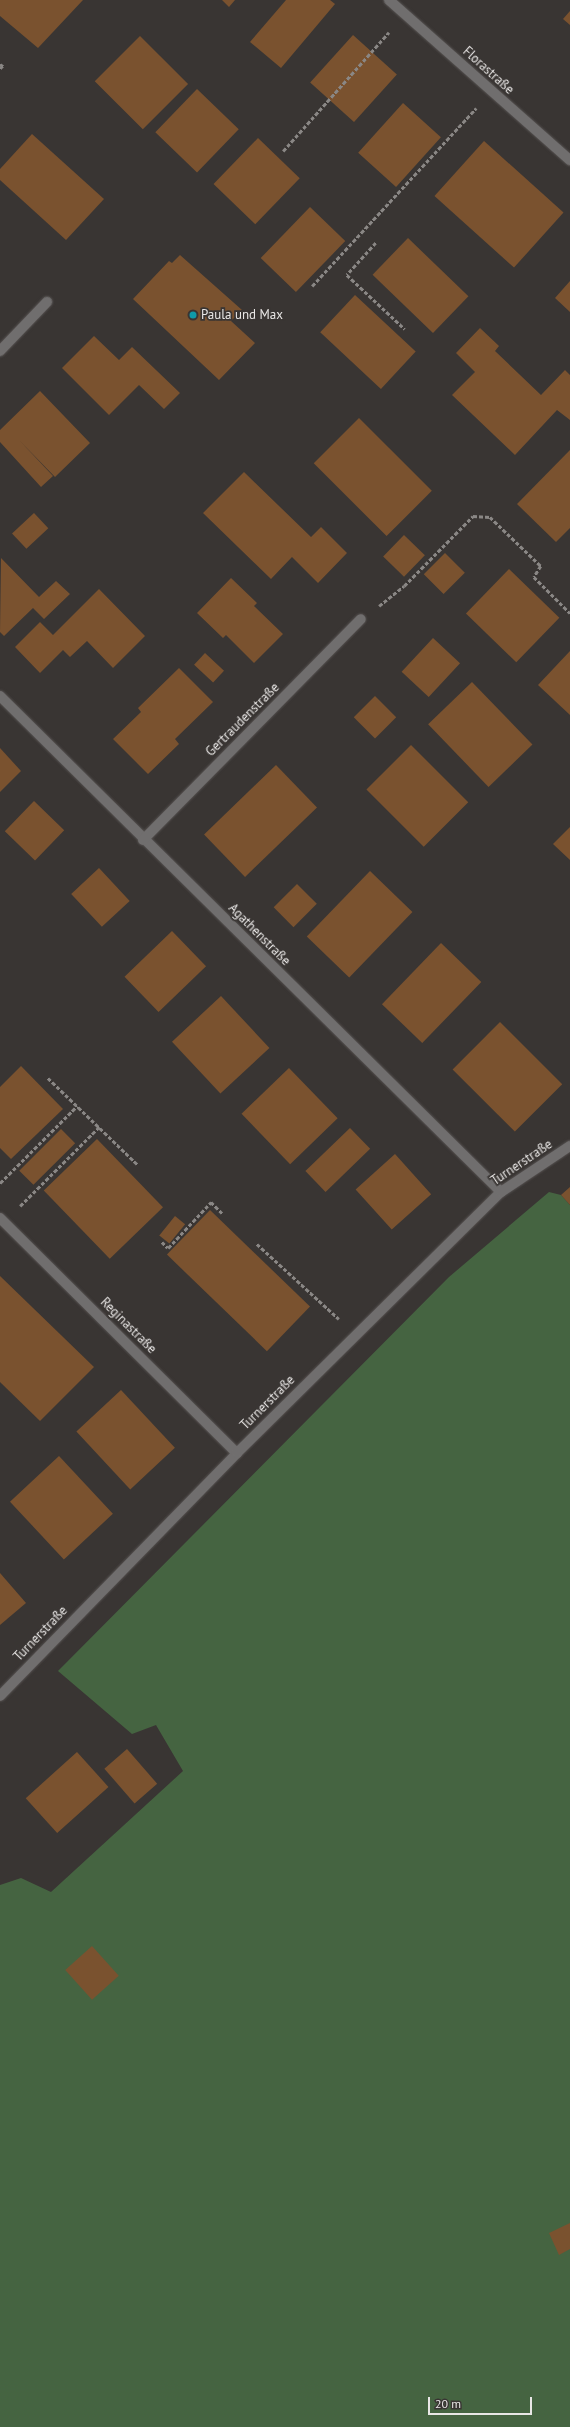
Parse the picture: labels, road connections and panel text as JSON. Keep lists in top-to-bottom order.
{
  "streets": {
    "street": [
      "Florastraße",
      "Gertraudenstraße",
      "Agathenstraße",
      "Turnerstraße",
      "Reginastraße"
    ]
  },
  "crossings": [
    ["Gertraudenstraße", "Agathenstraße"],
    ["Agathenstraße", "Turnerstraße"],
    ["Turnerstraße", "Reginastraße"]
  ],
  "places": ["Paula und Max"],
  "scale_bar": "20 m"
}
